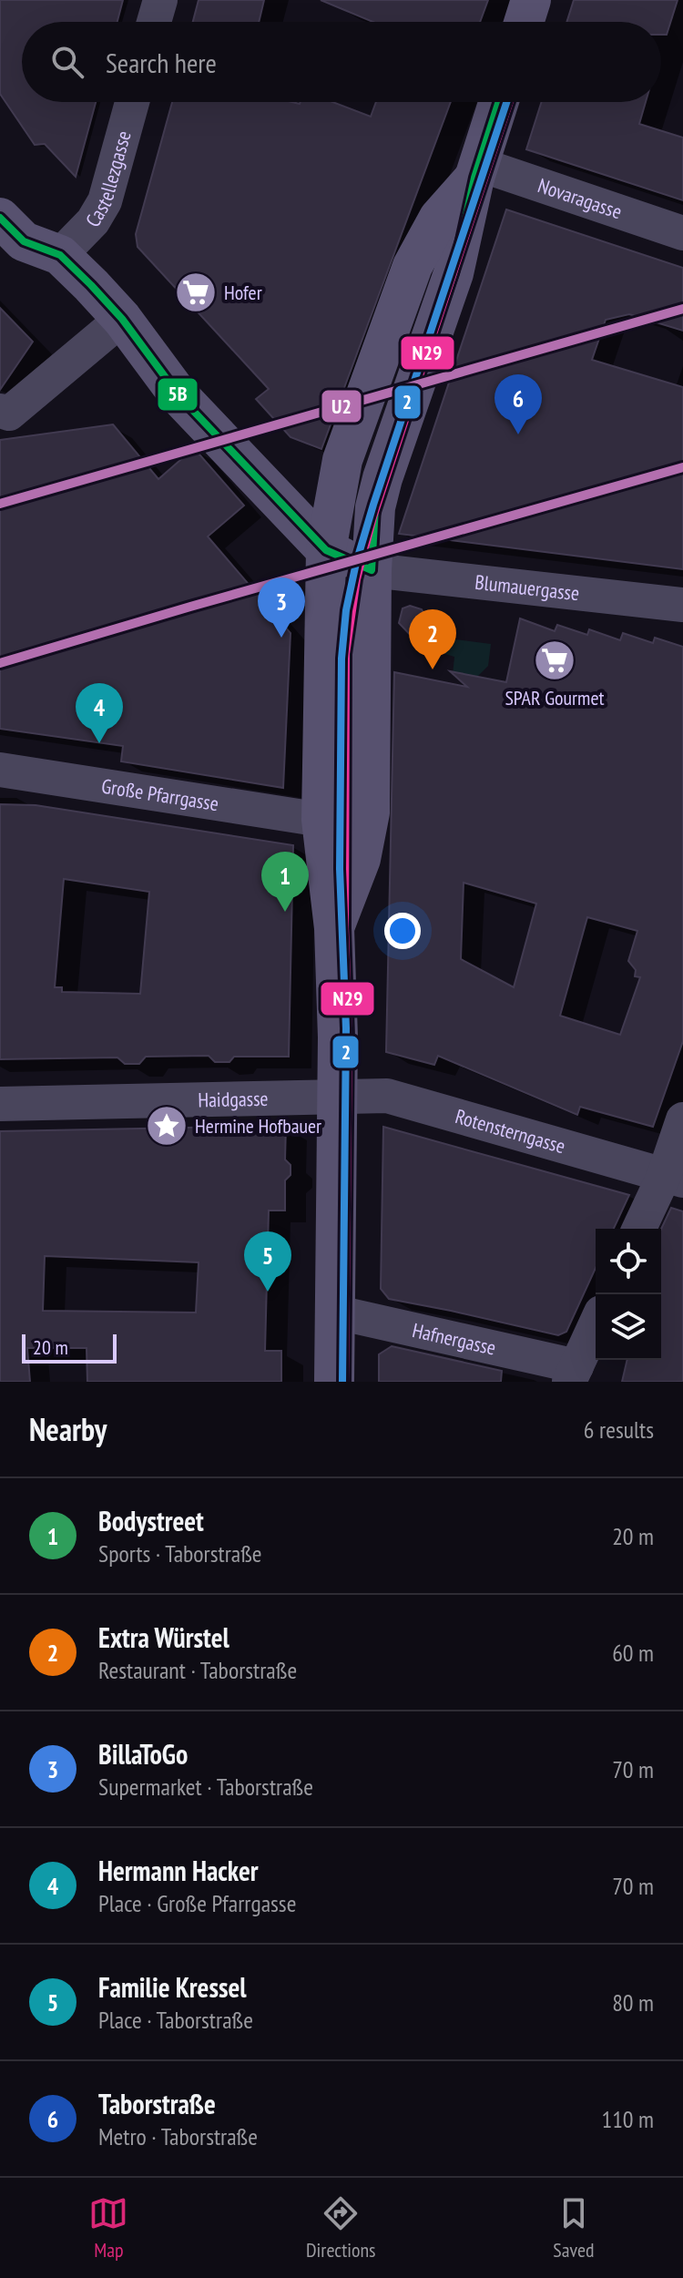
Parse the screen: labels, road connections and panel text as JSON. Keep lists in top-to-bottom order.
{
  "streets": {
    "street": [
      "Castellezgasse",
      "Novaragasse",
      "Blumauergasse",
      "Große Pfarrgasse",
      "Haidgasse",
      "Rotensterngasse",
      "Hafnergasse"
    ]
  },
  "crossings": [
    ["Haidgasse", "Rotensterngasse"]
  ],
  "places": {
    "supermarket": ["Hofer", "SPAR Gourmet"],
    "place": ["Hermine Hofbauer"]
  },
  "lines": [
    "transit line 2",
    "transit line 5B",
    "transit line N29",
    "transit line U2"
  ],
  "scale_bar": "20 m",
  "page": {
    "search": "Search here",
    "pins": [
      "6",
      "3",
      "2",
      "4",
      "1",
      "5"
    ],
    "scale": "20 m",
    "heading": ["Nearby", "6 results"],
    "list": [
      {
        "mark": "1",
        "name": "Bodystreet",
        "note": "Sports · Taborstraße",
        "value": "20 m"
      },
      {
        "mark": "2",
        "name": "Extra Würstel",
        "note": "Restaurant · Taborstraße",
        "value": "60 m"
      },
      {
        "mark": "3",
        "name": "BillaToGo",
        "note": "Supermarket · Taborstraße",
        "value": "70 m"
      },
      {
        "mark": "4",
        "name": "Hermann Hacker",
        "note": "Place · Große Pfarrgasse",
        "value": "70 m"
      },
      {
        "mark": "5",
        "name": "Familie Kressel",
        "note": "Place · Taborstraße",
        "value": "80 m"
      },
      {
        "mark": "6",
        "name": "Taborstraße",
        "note": "Metro · Taborstraße",
        "value": "110 m"
      }
    ],
    "nav": ["Map", "Directions", "Saved"]
  }
}
